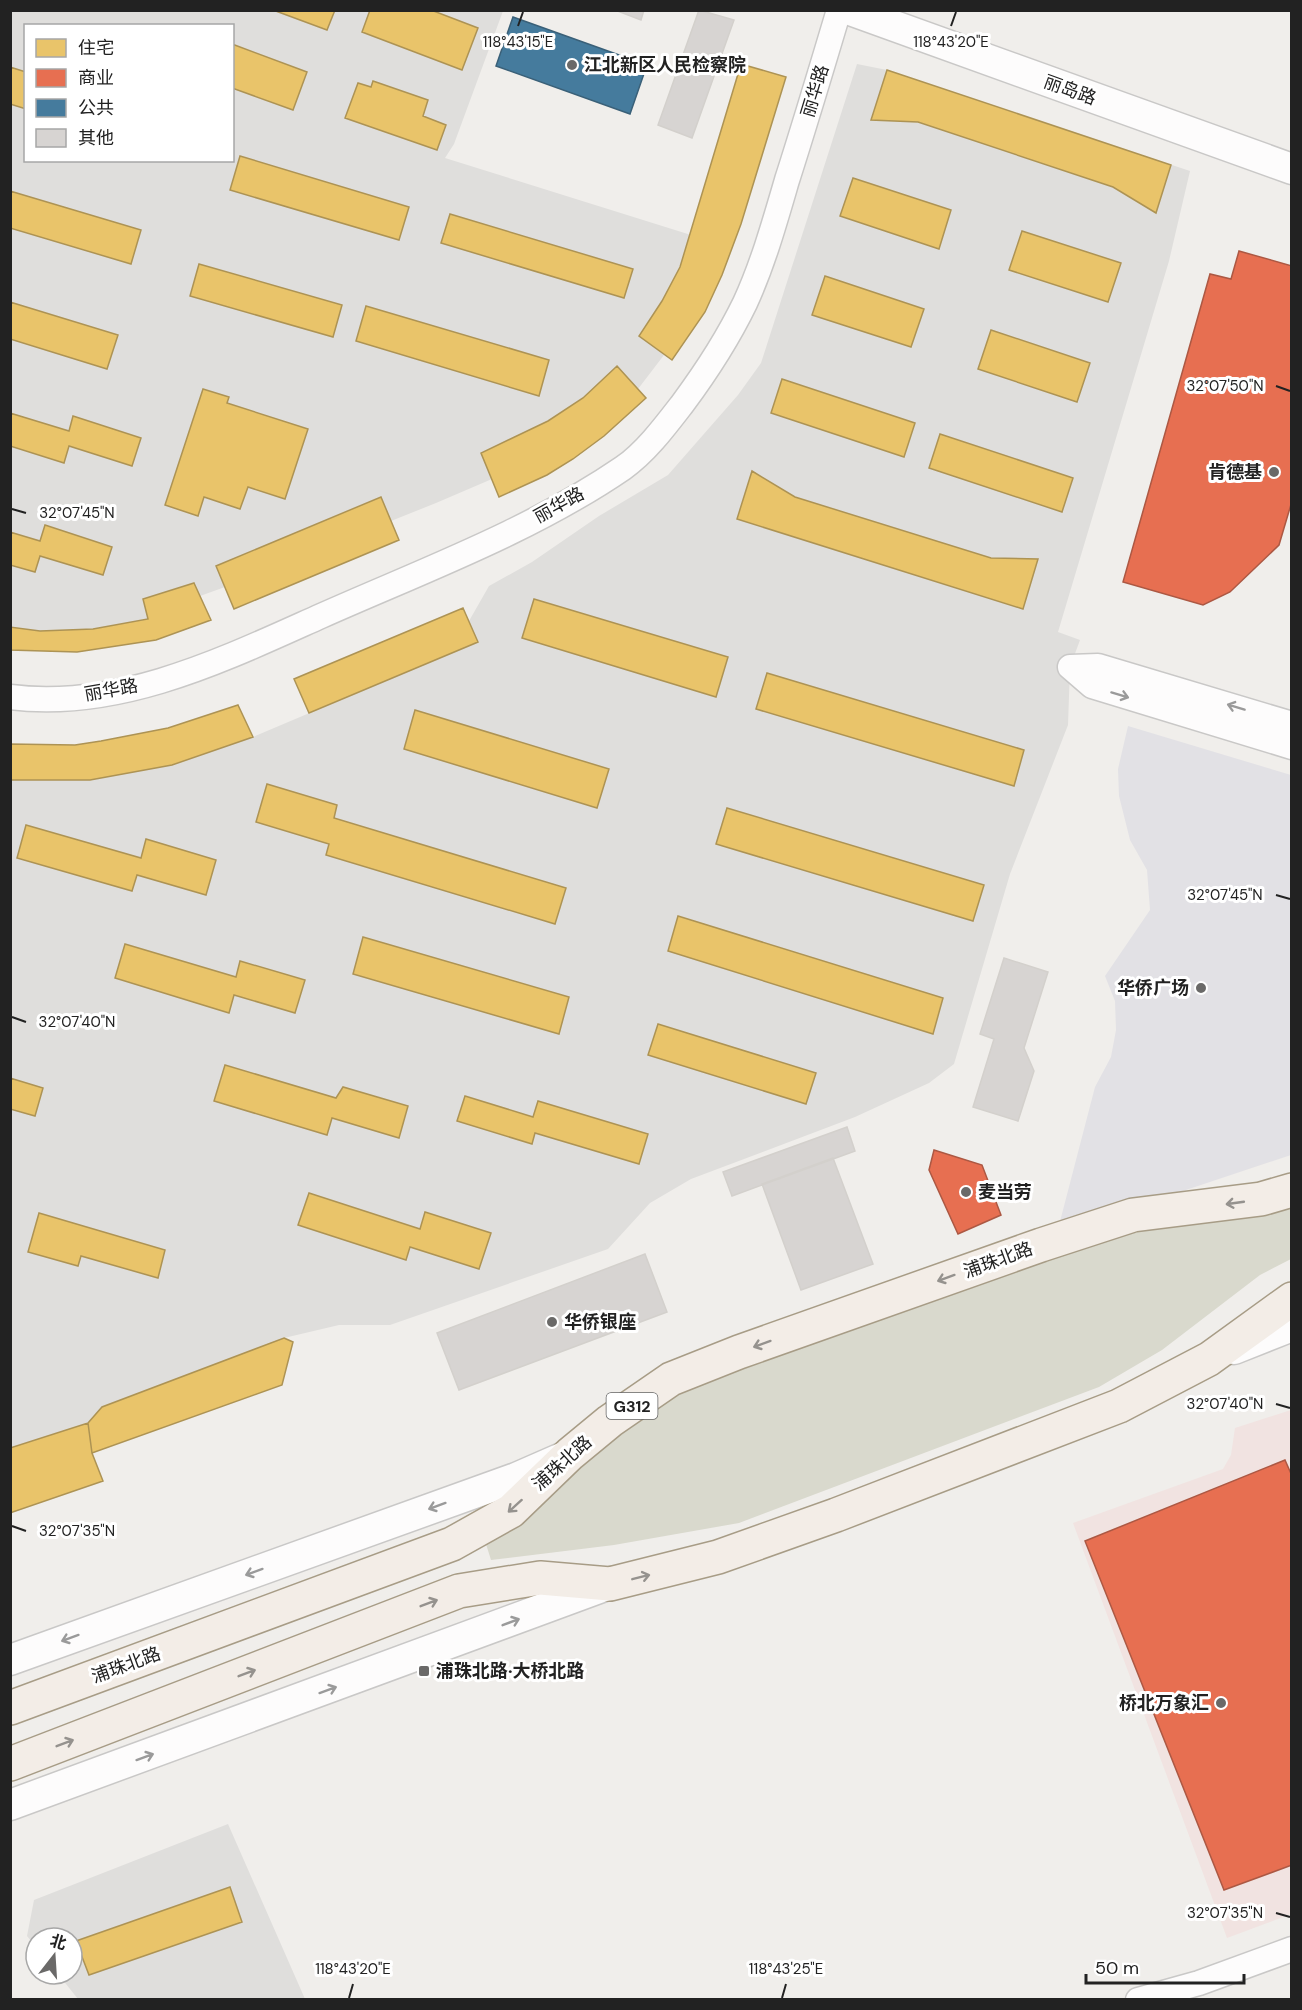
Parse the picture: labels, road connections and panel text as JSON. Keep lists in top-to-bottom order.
{
  "streets": {
    "main road": ["浦珠北路", "G312"],
    "street": ["丽岛路", "丽华路"]
  },
  "places": {
    "other": [
      "江北新区人民检察院",
      "肯德基",
      "华侨广场",
      "麦当劳",
      "华侨银座",
      "桥北万象汇"
    ],
    "transit": ["浦珠北路·大桥北路"]
  },
  "legend": [
    "住宅",
    "商业",
    "公共",
    "其他"
  ],
  "scale_bar": "50 m",
  "north": "top",
  "coordinates": [
    "118°43'15\"E",
    "118°43'20\"E",
    "32°07'50\"N",
    "32°07'45\"N",
    "32°07'40\"N",
    "32°07'35\"N",
    "118°43'25\"E"
  ]
}
